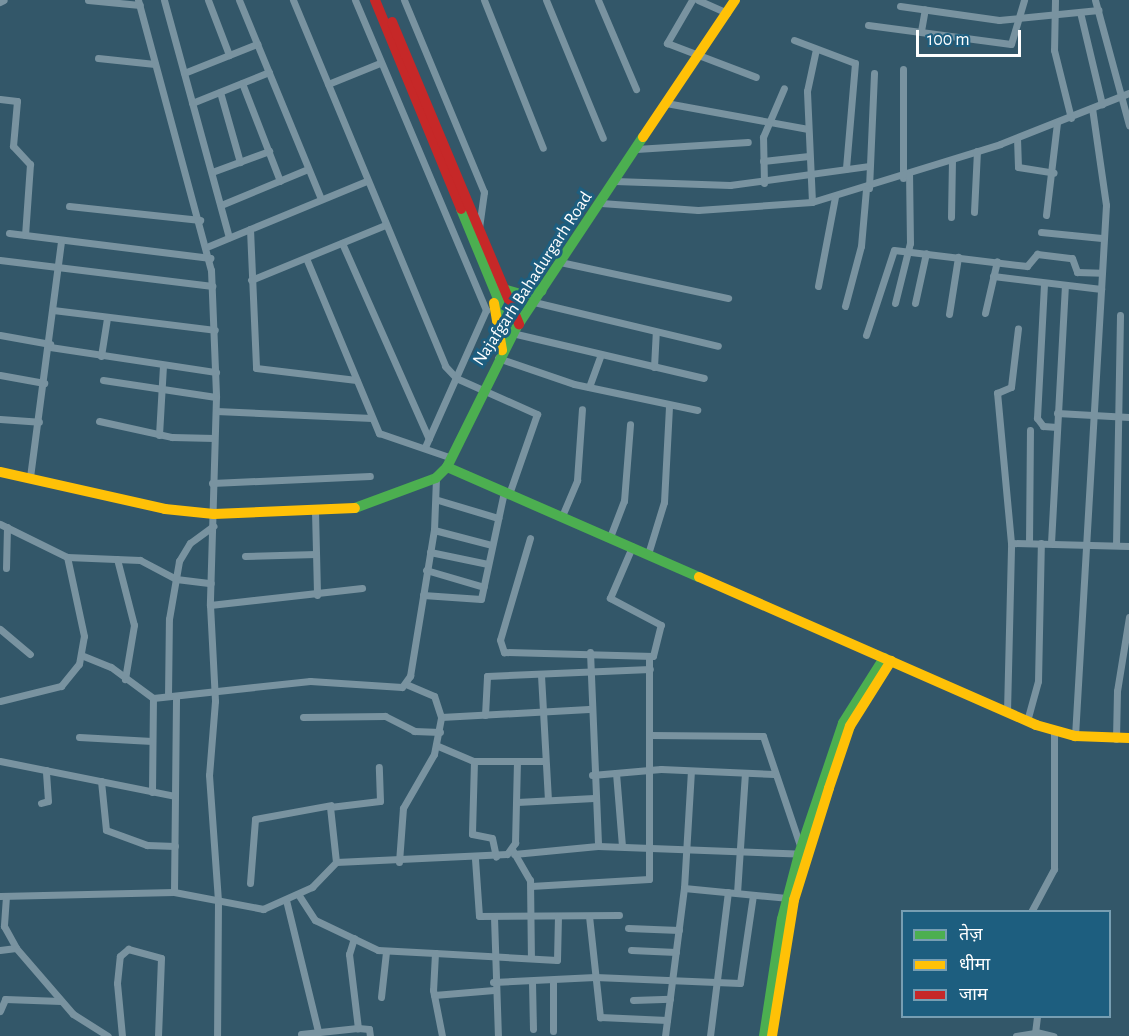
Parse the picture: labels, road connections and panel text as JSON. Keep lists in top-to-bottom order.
{
  "streets": {
    "street": ["Najafgarh Bahadurgarh Road"]
  },
  "legend": ["तेज़", "धीमा", "जाम"],
  "scale_bar": "100 m"
}
